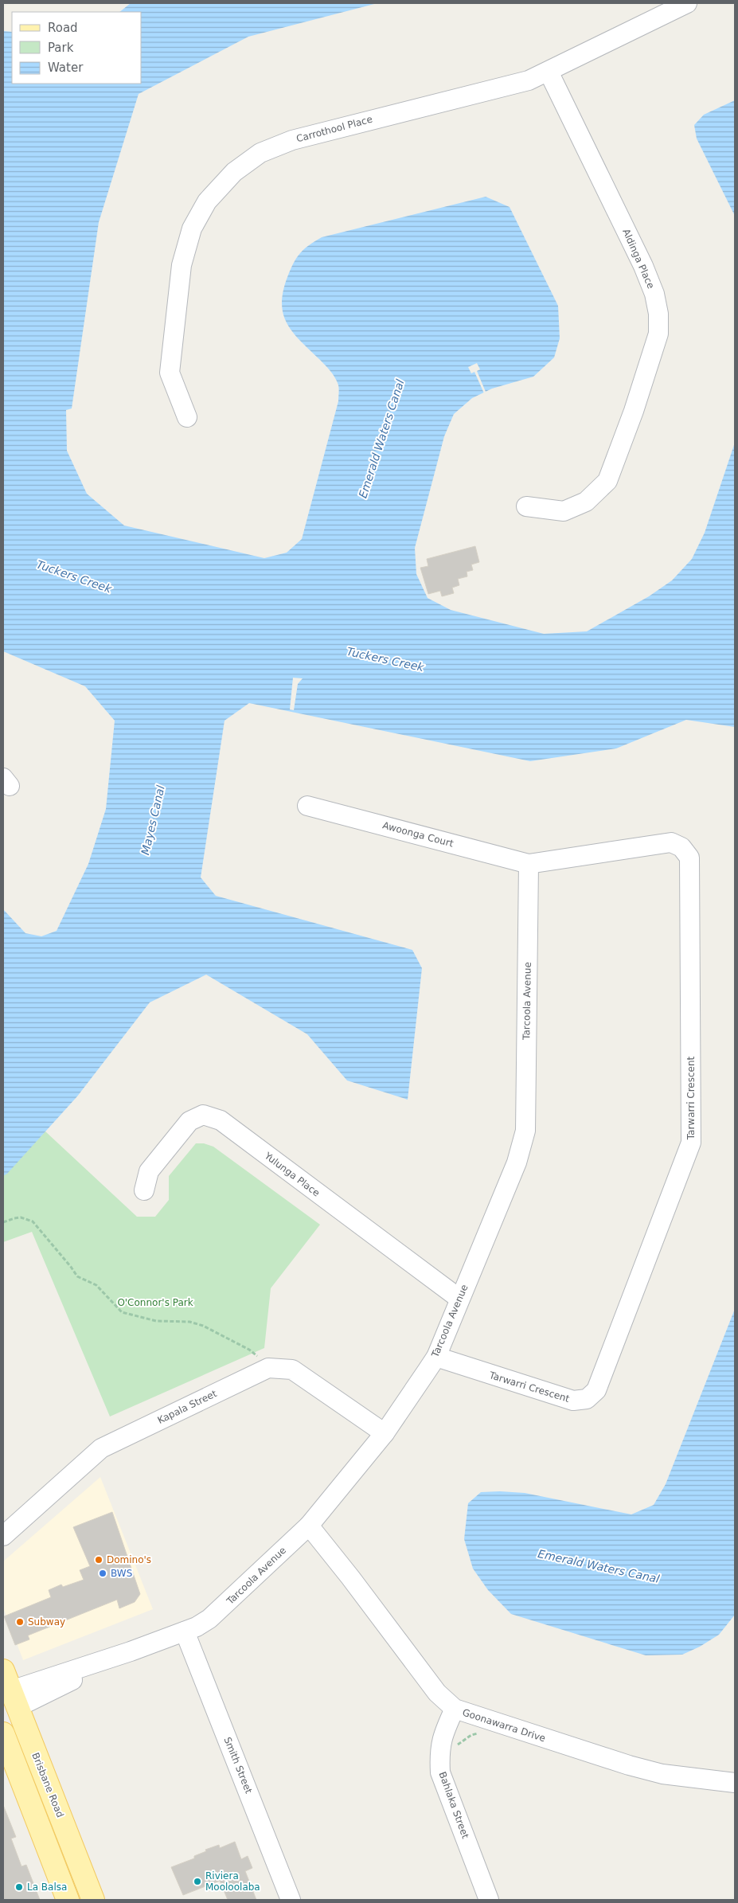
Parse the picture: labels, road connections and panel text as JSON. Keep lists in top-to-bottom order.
{
  "streets": {
    "main road": ["Brisbane Road"],
    "street": [
      "Carrothool Place",
      "Aldinga Place",
      "Awoonga Court",
      "Tarcoola Avenue",
      "Tarwarri Crescent",
      "Yulunga Place",
      "Kapala Street",
      "Goonawarra Drive",
      "Smith Street",
      "Bahlaka Street"
    ]
  },
  "crossings": [
    ["Carrothool Place", "Aldinga Place"],
    ["Awoonga Court", "Tarcoola Avenue"],
    ["Awoonga Court", "Tarwarri Crescent"],
    ["Tarcoola Avenue", "Tarwarri Crescent"],
    ["Tarcoola Avenue", "Yulunga Place"],
    ["Tarcoola Avenue", "Kapala Street"],
    ["Tarcoola Avenue", "Goonawarra Drive"],
    ["Tarcoola Avenue", "Smith Street"],
    ["Tarcoola Avenue", "Brisbane Road"],
    ["Goonawarra Drive", "Bahlaka Street"]
  ],
  "water": ["Emerald Waters Canal", "Tuckers Creek", "Mayes Canal"],
  "parks": ["O'Connor's Park"],
  "places": [
    "Domino's",
    "BWS",
    "Subway",
    "Riviera Mooloolaba",
    "La Balsa"
  ],
  "legend": ["Road", "Park", "Water"]
}
